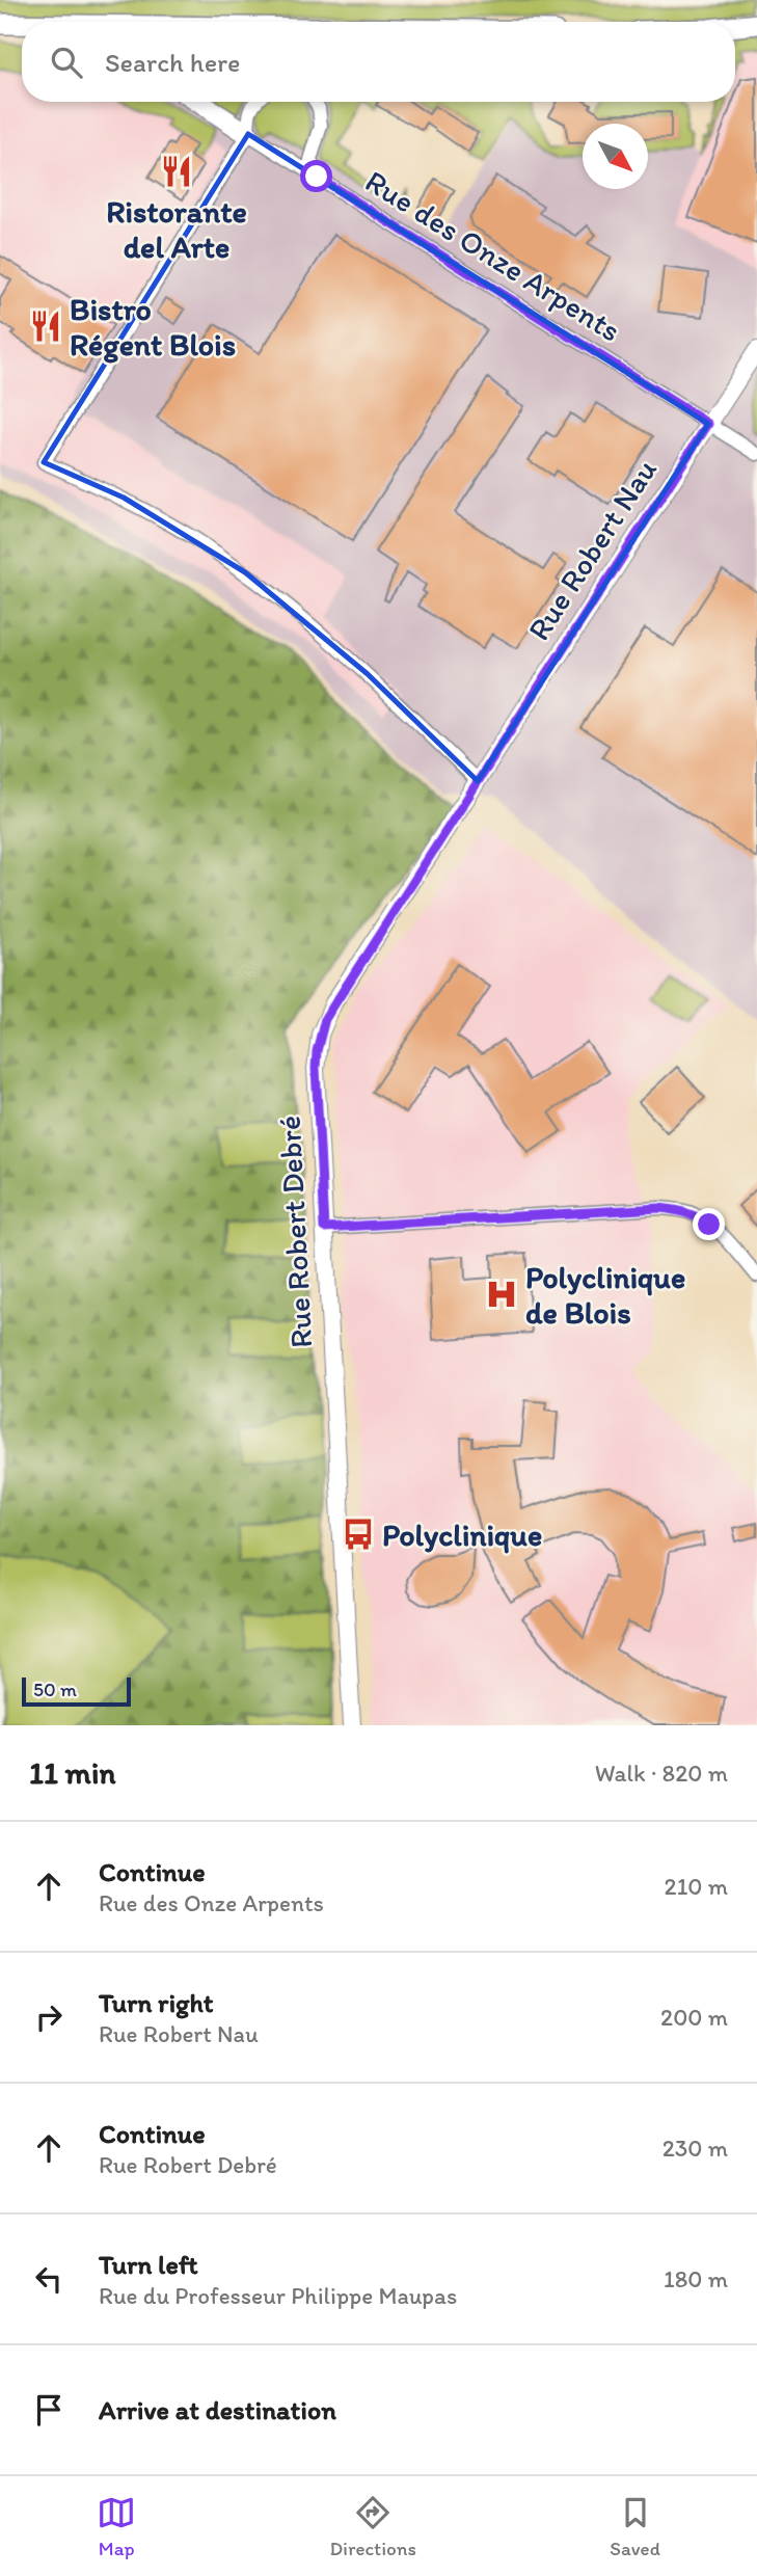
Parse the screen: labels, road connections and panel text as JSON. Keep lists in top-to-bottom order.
{
  "streets": {
    "street": ["Rue des Onze Arpents", "Rue Robert Nau", "Rue Robert Debré"]
  },
  "crossings": [
    ["Rue des Onze Arpents", "Rue Robert Nau"],
    ["Rue Robert Nau", "Rue Robert Debré"]
  ],
  "places": {
    "restaurant": ["Ristorante del Arte", "Bistro Régent Blois"],
    "hospital": ["Polyclinique de Blois"],
    "bus stop": ["Polyclinique"]
  },
  "scale_bar": "50 m",
  "north": "bottom right",
  "page": {
    "search": "Search here",
    "scale": "50 m",
    "heading": ["11 min", "Walk · 820 m"],
    "list": [
      ["Continue", "Rue des Onze Arpents", "210 m"],
      ["Turn right", "Rue Robert Nau", "200 m"],
      ["Continue", "Rue Robert Debré", "230 m"],
      ["Turn left", "Rue du Professeur Philippe Maupas", "180 m"],
      "Arrive at destination"
    ],
    "nav": ["Map", "Directions", "Saved"]
  }
}
